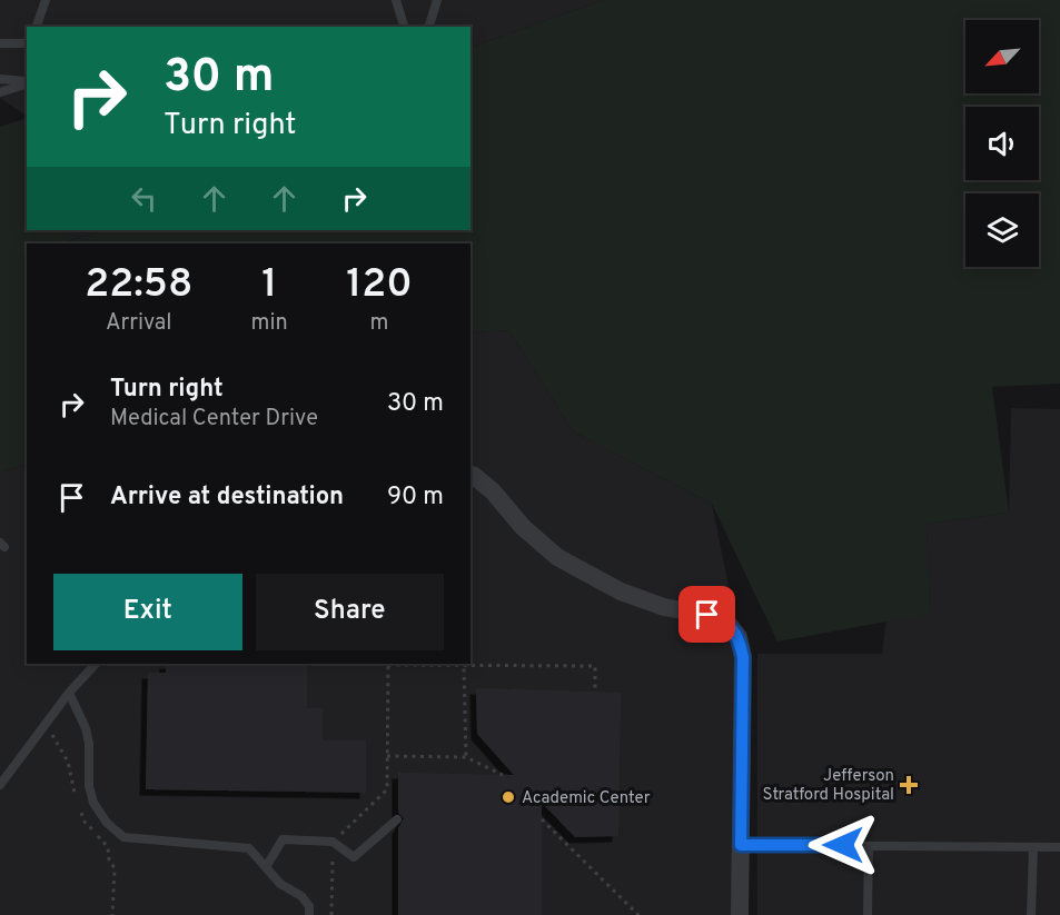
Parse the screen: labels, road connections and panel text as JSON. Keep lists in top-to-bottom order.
{
  "places": {
    "health": ["Jefferson Stratford Hospital"],
    "other": ["Academic Center"]
  },
  "north": "bottom left",
  "page": {
    "turn": ["30 m", "Turn right"],
    "eta": [
      "22:58",
      "Arrival",
      "1",
      "min",
      "120",
      "m"
    ],
    "list": [
      {
        "name": "Turn right",
        "note": "Medical Center Drive",
        "value": "30 m"
      },
      {
        "name": "Arrive at destination",
        "value": "90 m"
      }
    ],
    "buttons": ["Exit", "Share"]
  }
}
